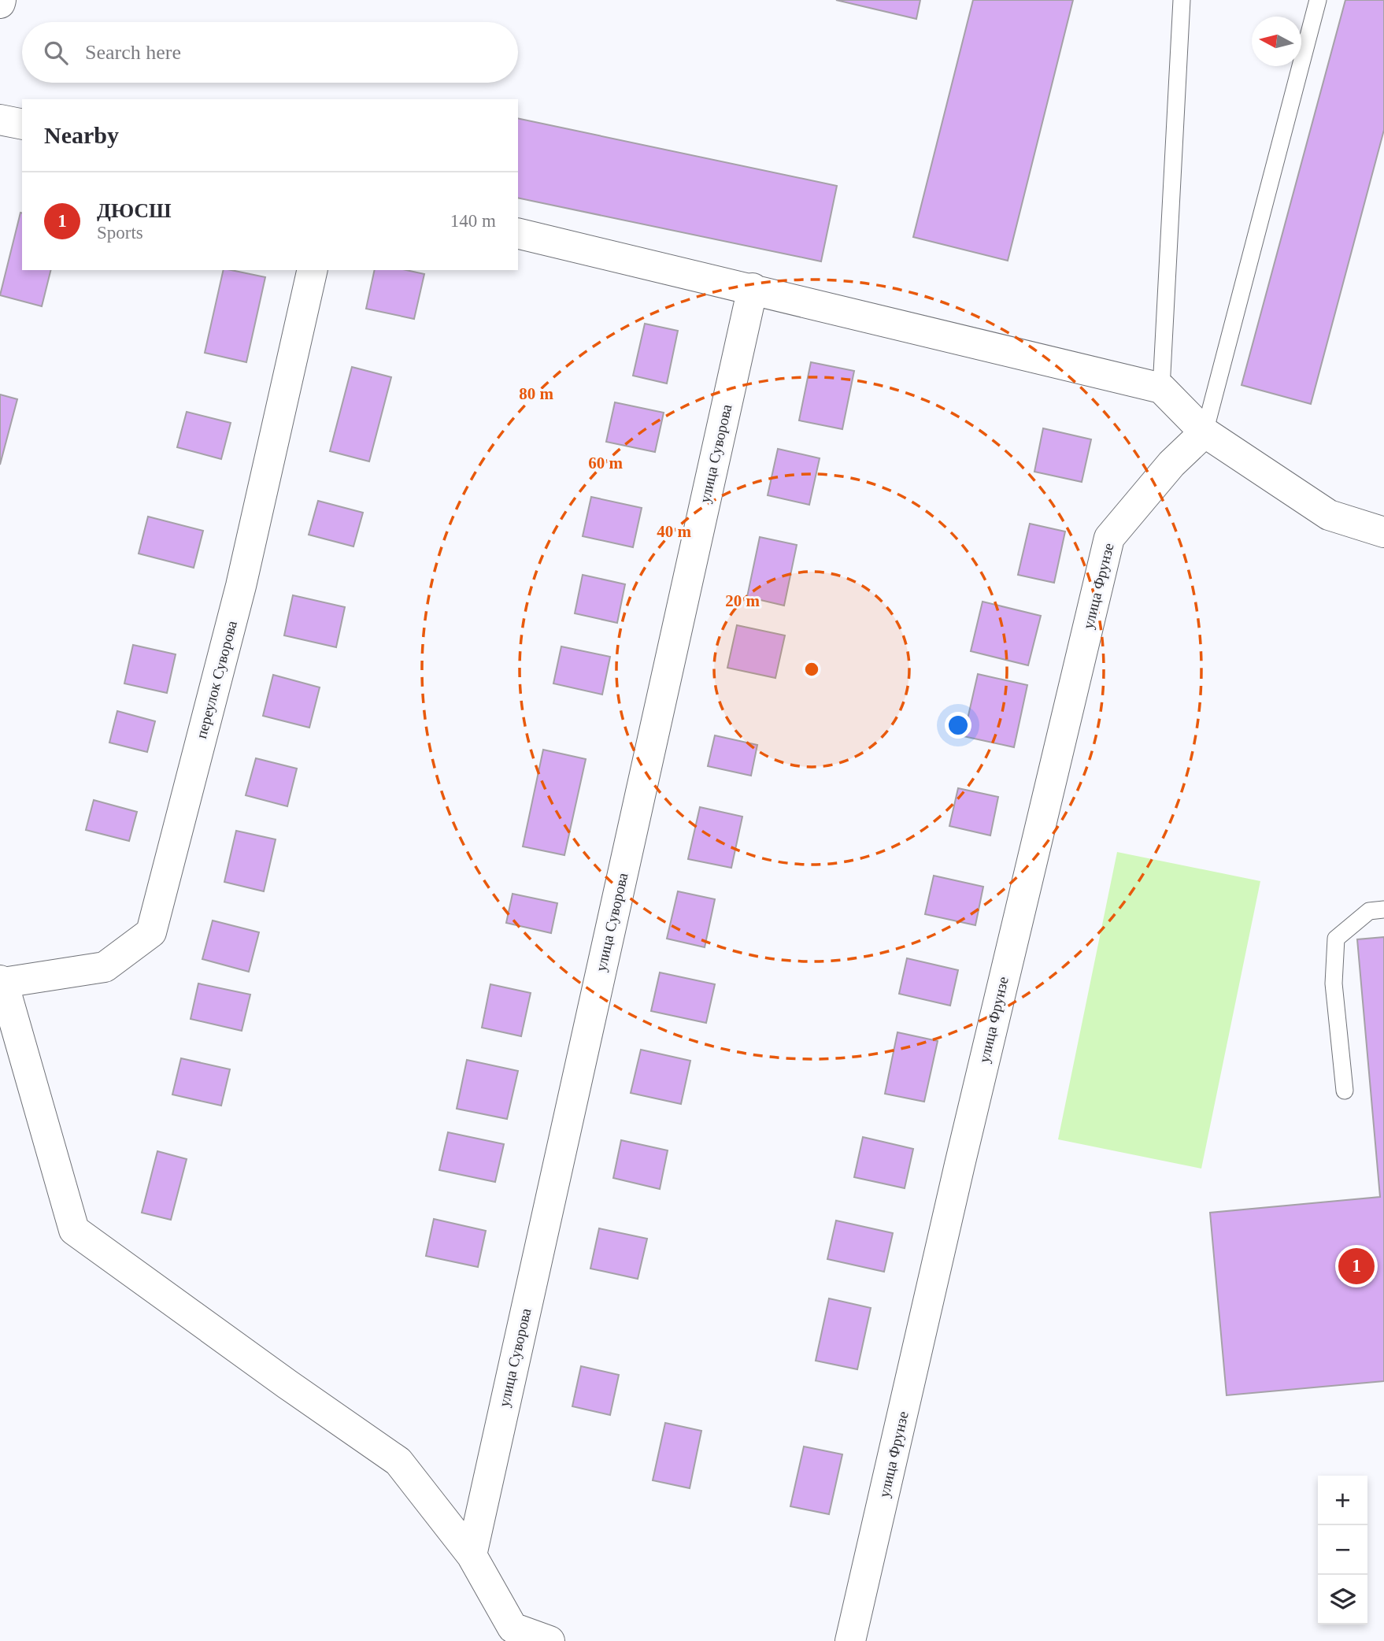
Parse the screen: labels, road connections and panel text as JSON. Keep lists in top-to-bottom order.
{
  "streets": {
    "street": ["улица Суворова", "улица Фрунзе", "переулок Суворова"]
  },
  "north": "left",
  "page": {
    "search": "Search here",
    "heading": "Nearby",
    "list": [
      {
        "mark": "1",
        "name": "ДЮСШ",
        "note": "Sports",
        "value": "140 m"
      }
    ],
    "pins": "1",
    "map_buttons": ["+", "−"]
  },
  "rings": [
    "80 m",
    "60 m",
    "40 m",
    "20 m"
  ]
}
